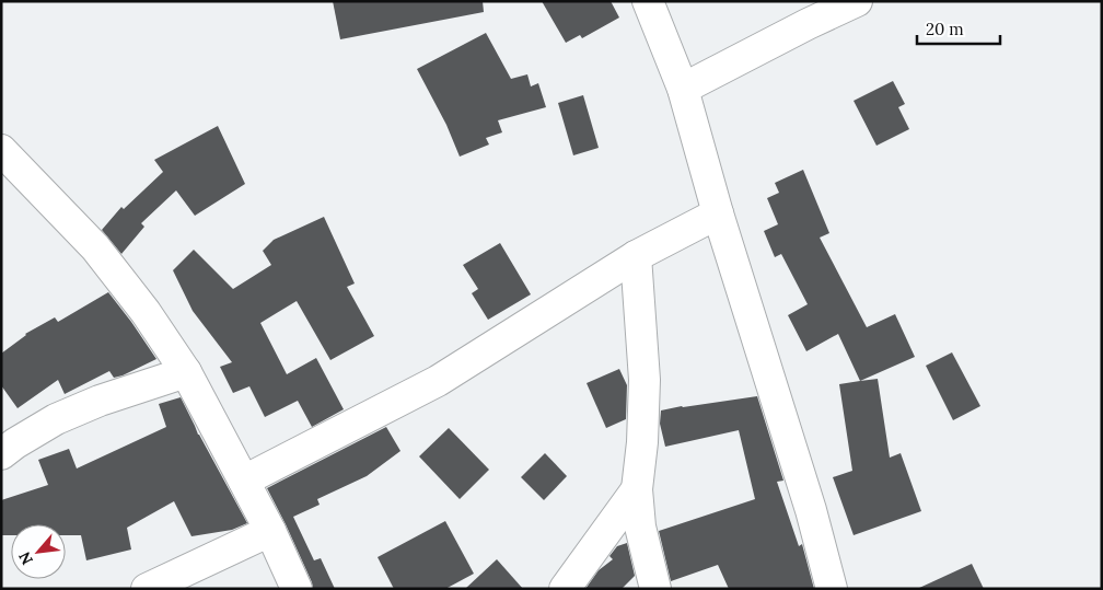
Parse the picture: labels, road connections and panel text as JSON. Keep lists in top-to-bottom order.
{
  "scale_bar": "20 m",
  "north": "bottom left"
}
